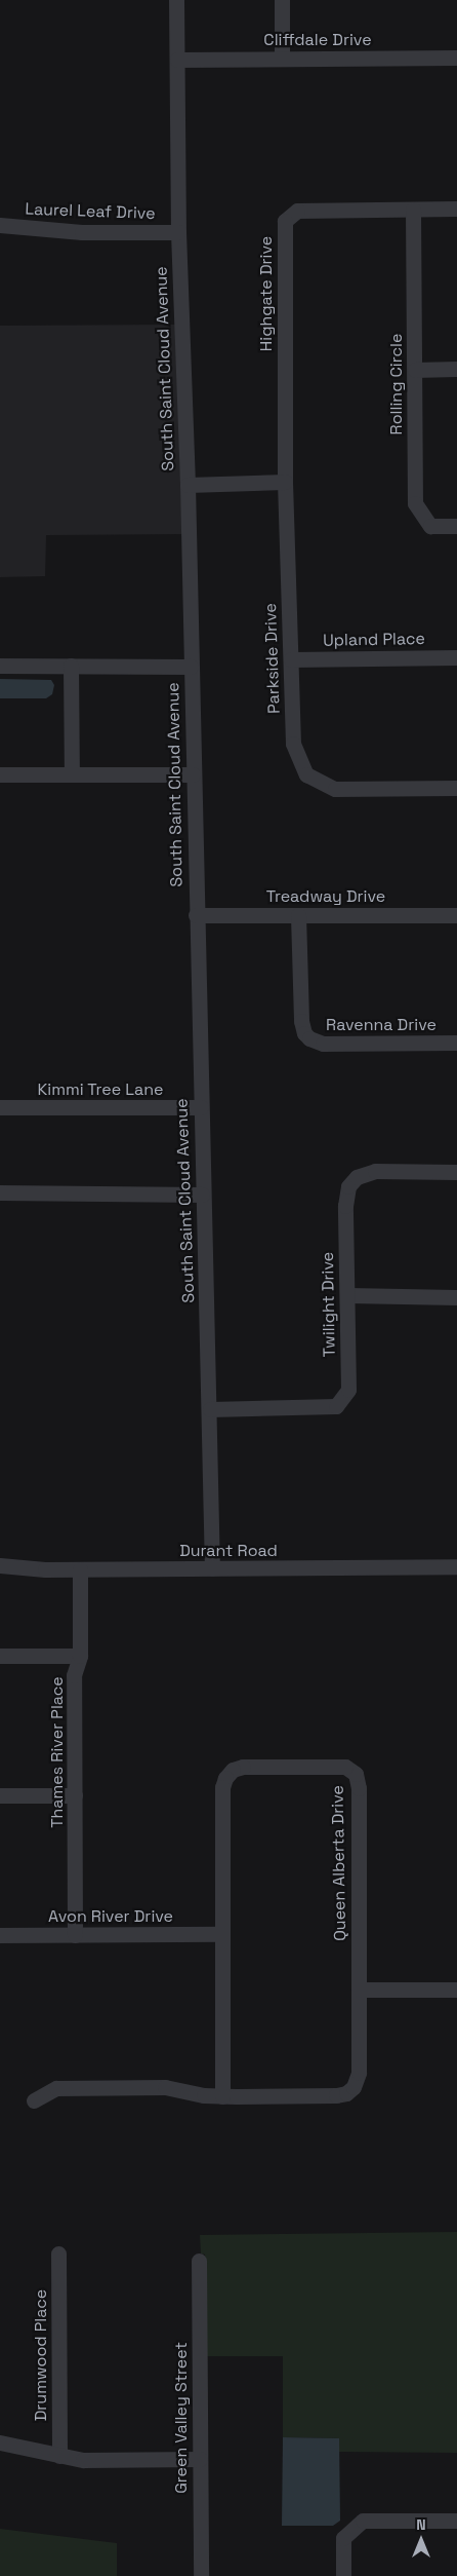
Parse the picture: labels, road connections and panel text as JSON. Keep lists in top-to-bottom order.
{
  "streets": {
    "street": [
      "Cliffdale Drive",
      "Laurel Leaf Drive",
      "Highgate Drive",
      "South Saint Cloud Avenue",
      "Rolling Circle",
      "Upland Place",
      "Parkside Drive",
      "Treadway Drive",
      "Ravenna Drive",
      "Kimmi Tree Lane",
      "Twilight Drive",
      "Durant Road",
      "Thames River Place",
      "Queen Alberta Drive",
      "Avon River Drive",
      "Drumwood Place",
      "Green Valley Street"
    ]
  },
  "crossings": [
    ["Cliffdale Drive", "South Saint Cloud Avenue"],
    ["Laurel Leaf Drive", "South Saint Cloud Avenue"],
    ["Highgate Drive", "Rolling Circle"],
    ["Highgate Drive", "Parkside Drive"],
    ["South Saint Cloud Avenue", "Treadway Drive"],
    ["South Saint Cloud Avenue", "Kimmi Tree Lane"],
    ["South Saint Cloud Avenue", "Twilight Drive"],
    ["South Saint Cloud Avenue", "Durant Road"],
    ["Upland Place", "Parkside Drive"],
    ["Treadway Drive", "Ravenna Drive"],
    ["Durant Road", "Thames River Place"],
    ["Thames River Place", "Avon River Drive"],
    ["Queen Alberta Drive", "Avon River Drive"]
  ],
  "north": "top"
}
